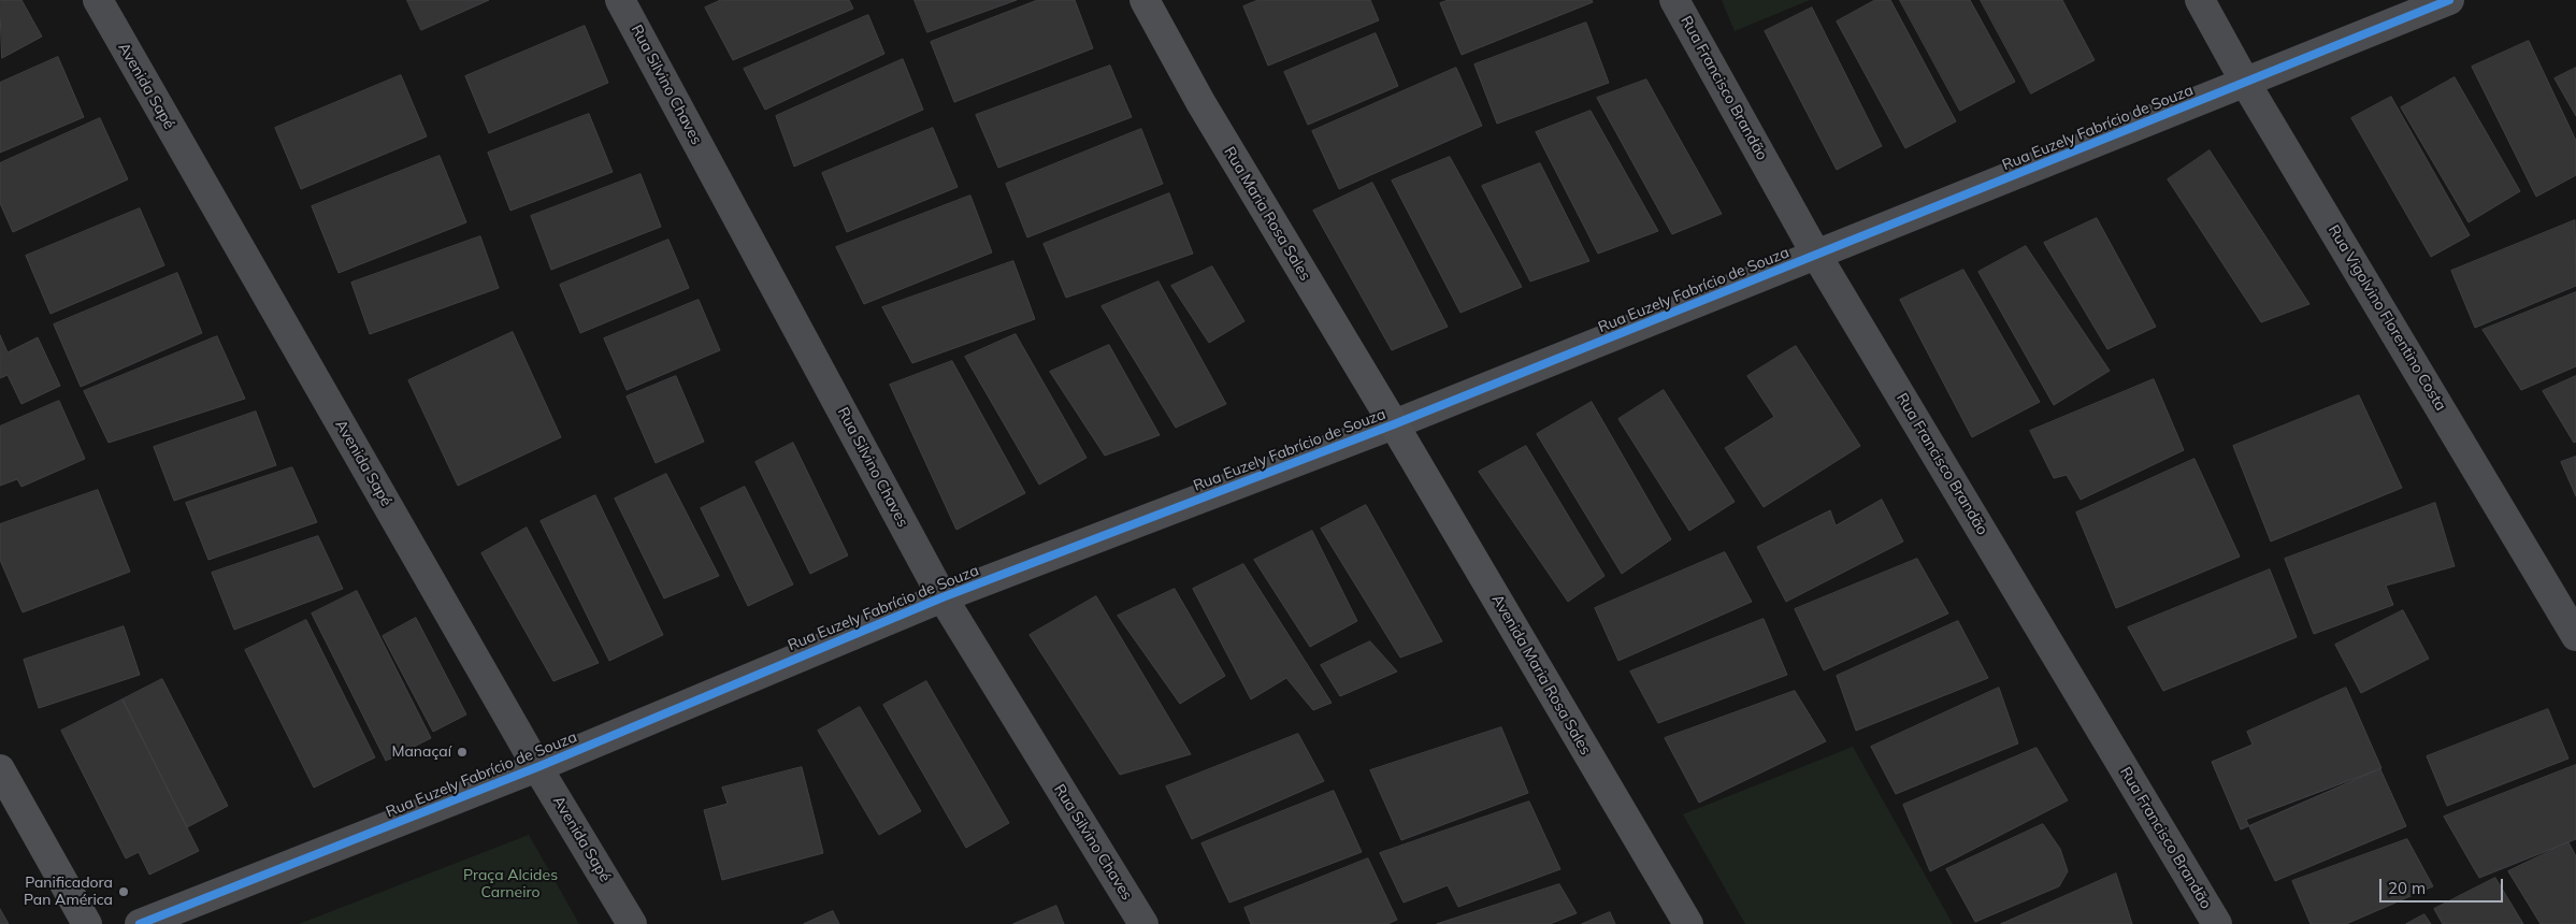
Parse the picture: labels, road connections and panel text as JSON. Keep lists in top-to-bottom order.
{
  "streets": {
    "main road": ["Rua Maria Rosa Sales", "Avenida Maria Rosa Sales"],
    "street": [
      "Rua Silvino Chaves",
      "Avenida Sapé",
      "Rua Francisco Brandão",
      "Rua Euzely Fabrício de Souza",
      "Rua Vigolvino Florentino Costa"
    ]
  },
  "crossings": [
    ["Rua Silvino Chaves", "Rua Euzely Fabrício de Souza"],
    ["Avenida Sapé", "Rua Euzely Fabrício de Souza"],
    ["Rua Francisco Brandão", "Rua Euzely Fabrício de Souza"],
    ["Rua Euzely Fabrício de Souza", "Rua Maria Rosa Sales"],
    ["Rua Euzely Fabrício de Souza", "Rua Vigolvino Florentino Costa"],
    ["Rua Euzely Fabrício de Souza", "Avenida Maria Rosa Sales"],
    ["Rua Maria Rosa Sales", "Avenida Maria Rosa Sales"]
  ],
  "parks": ["Praça Alcides Carneiro"],
  "places": ["Manaçaí", "Panificadora Pan América"],
  "scale_bar": "20 m"
}
